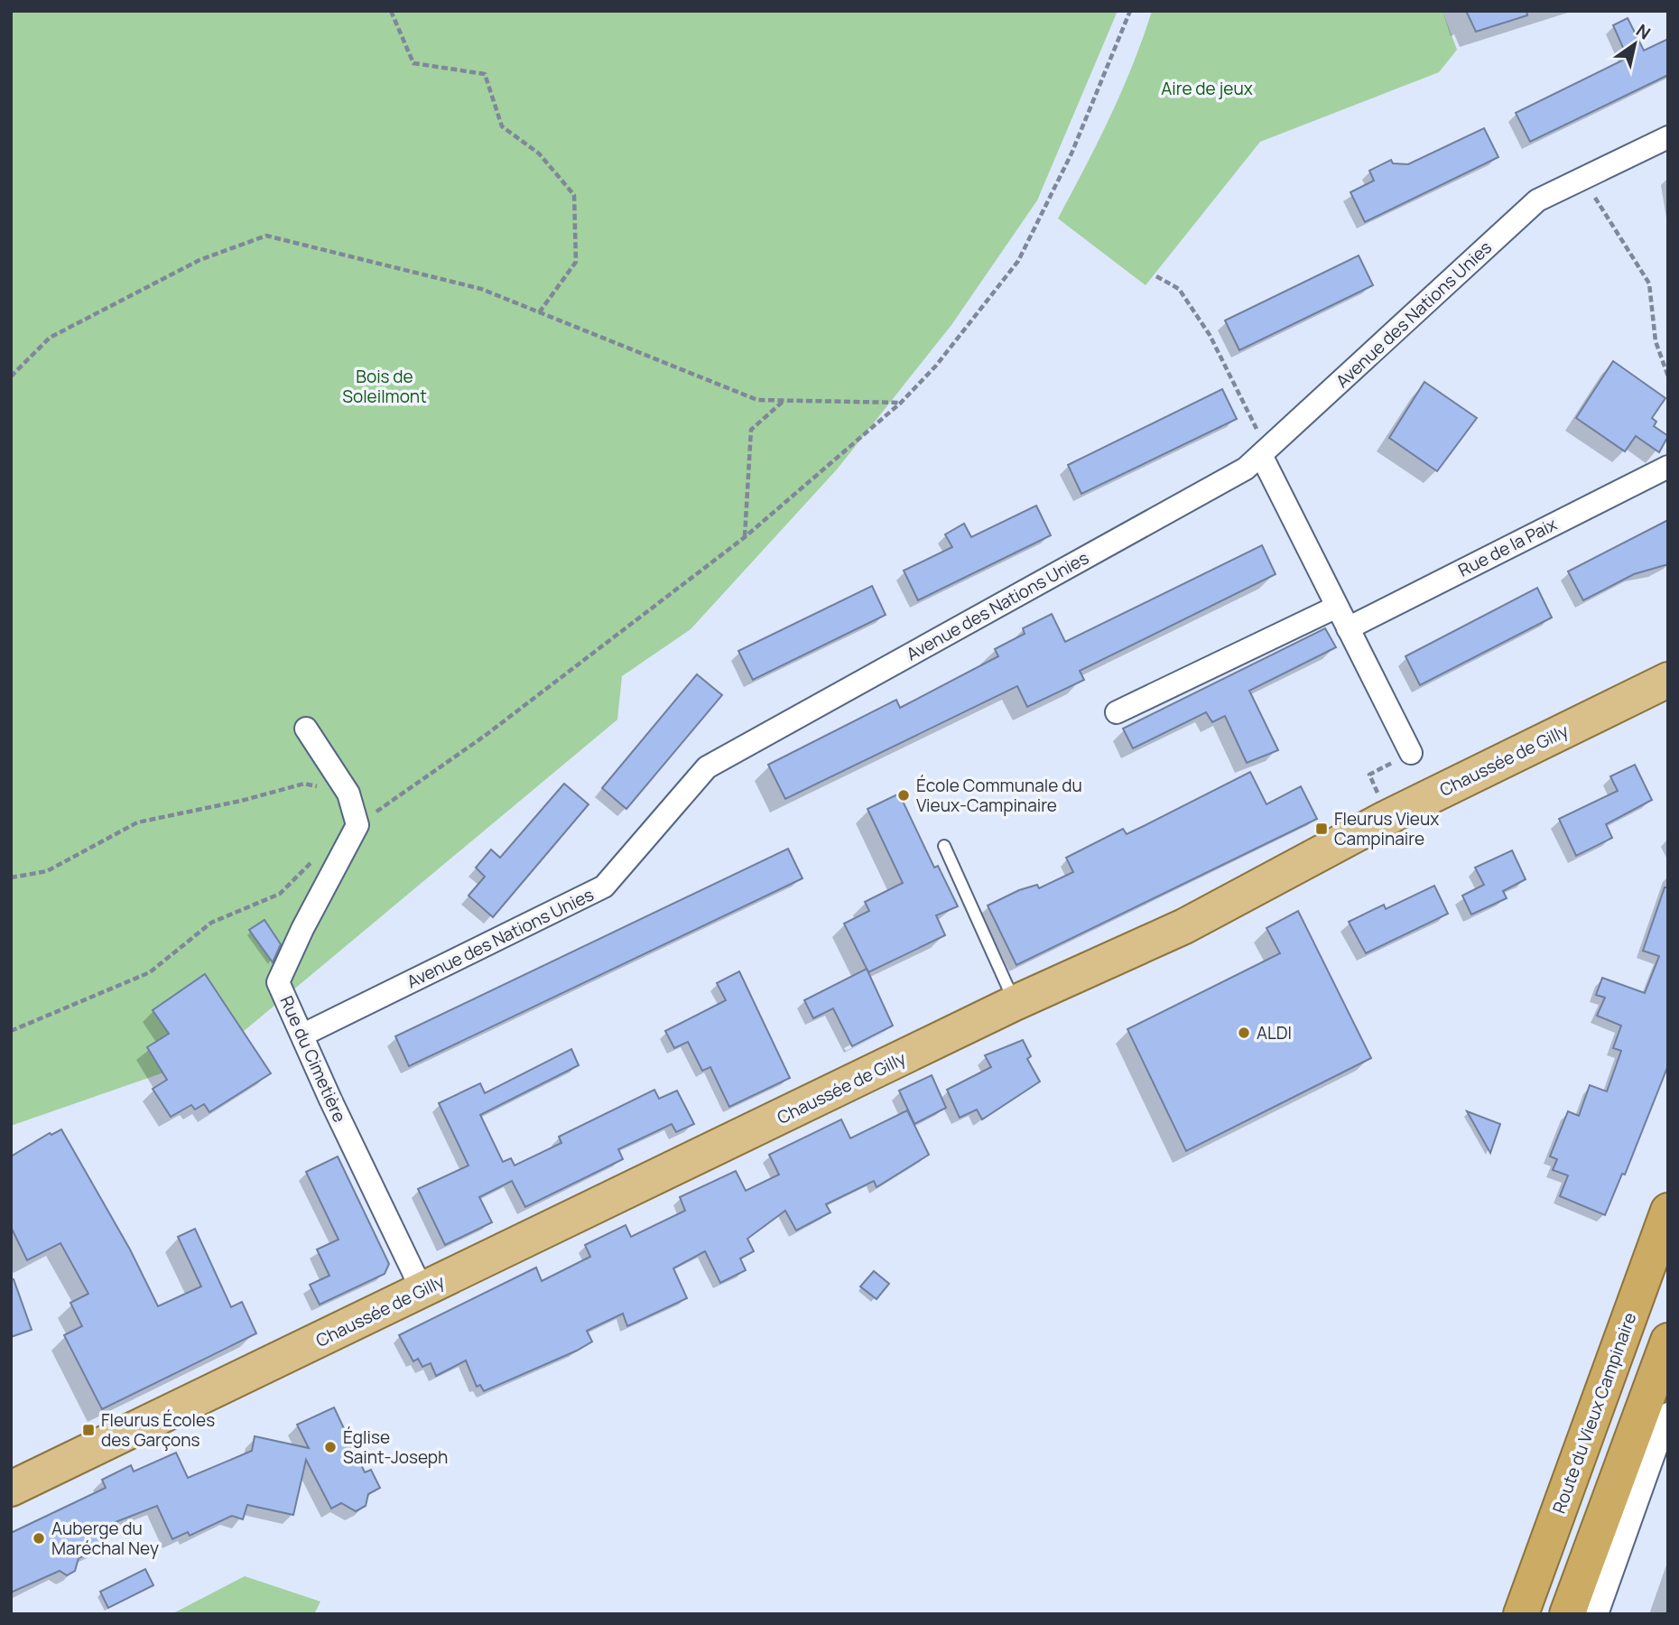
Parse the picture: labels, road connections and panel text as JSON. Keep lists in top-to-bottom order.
{
  "streets": {
    "highway": ["Route du Vieux Campinaire"],
    "main road": ["Chaussée de Gilly"],
    "street": ["Avenue des Nations Unies", "Rue de la Paix", "Rue du Cimetière"]
  },
  "crossings": [
    ["Avenue des Nations Unies", "Rue du Cimetière"],
    ["Chaussée de Gilly", "Rue du Cimetière"]
  ],
  "parks": ["Aire de jeux", "Bois de Soleilmont"],
  "places": {
    "other": [
      "École Communale du Vieux-Campinaire",
      "ALDI",
      "Église Saint-Joseph",
      "Auberge du Maréchal Ney"
    ],
    "transit": ["Fleurus Vieux Campinaire", "Fleurus Écoles des Garçons"]
  },
  "north": "top right"
}
